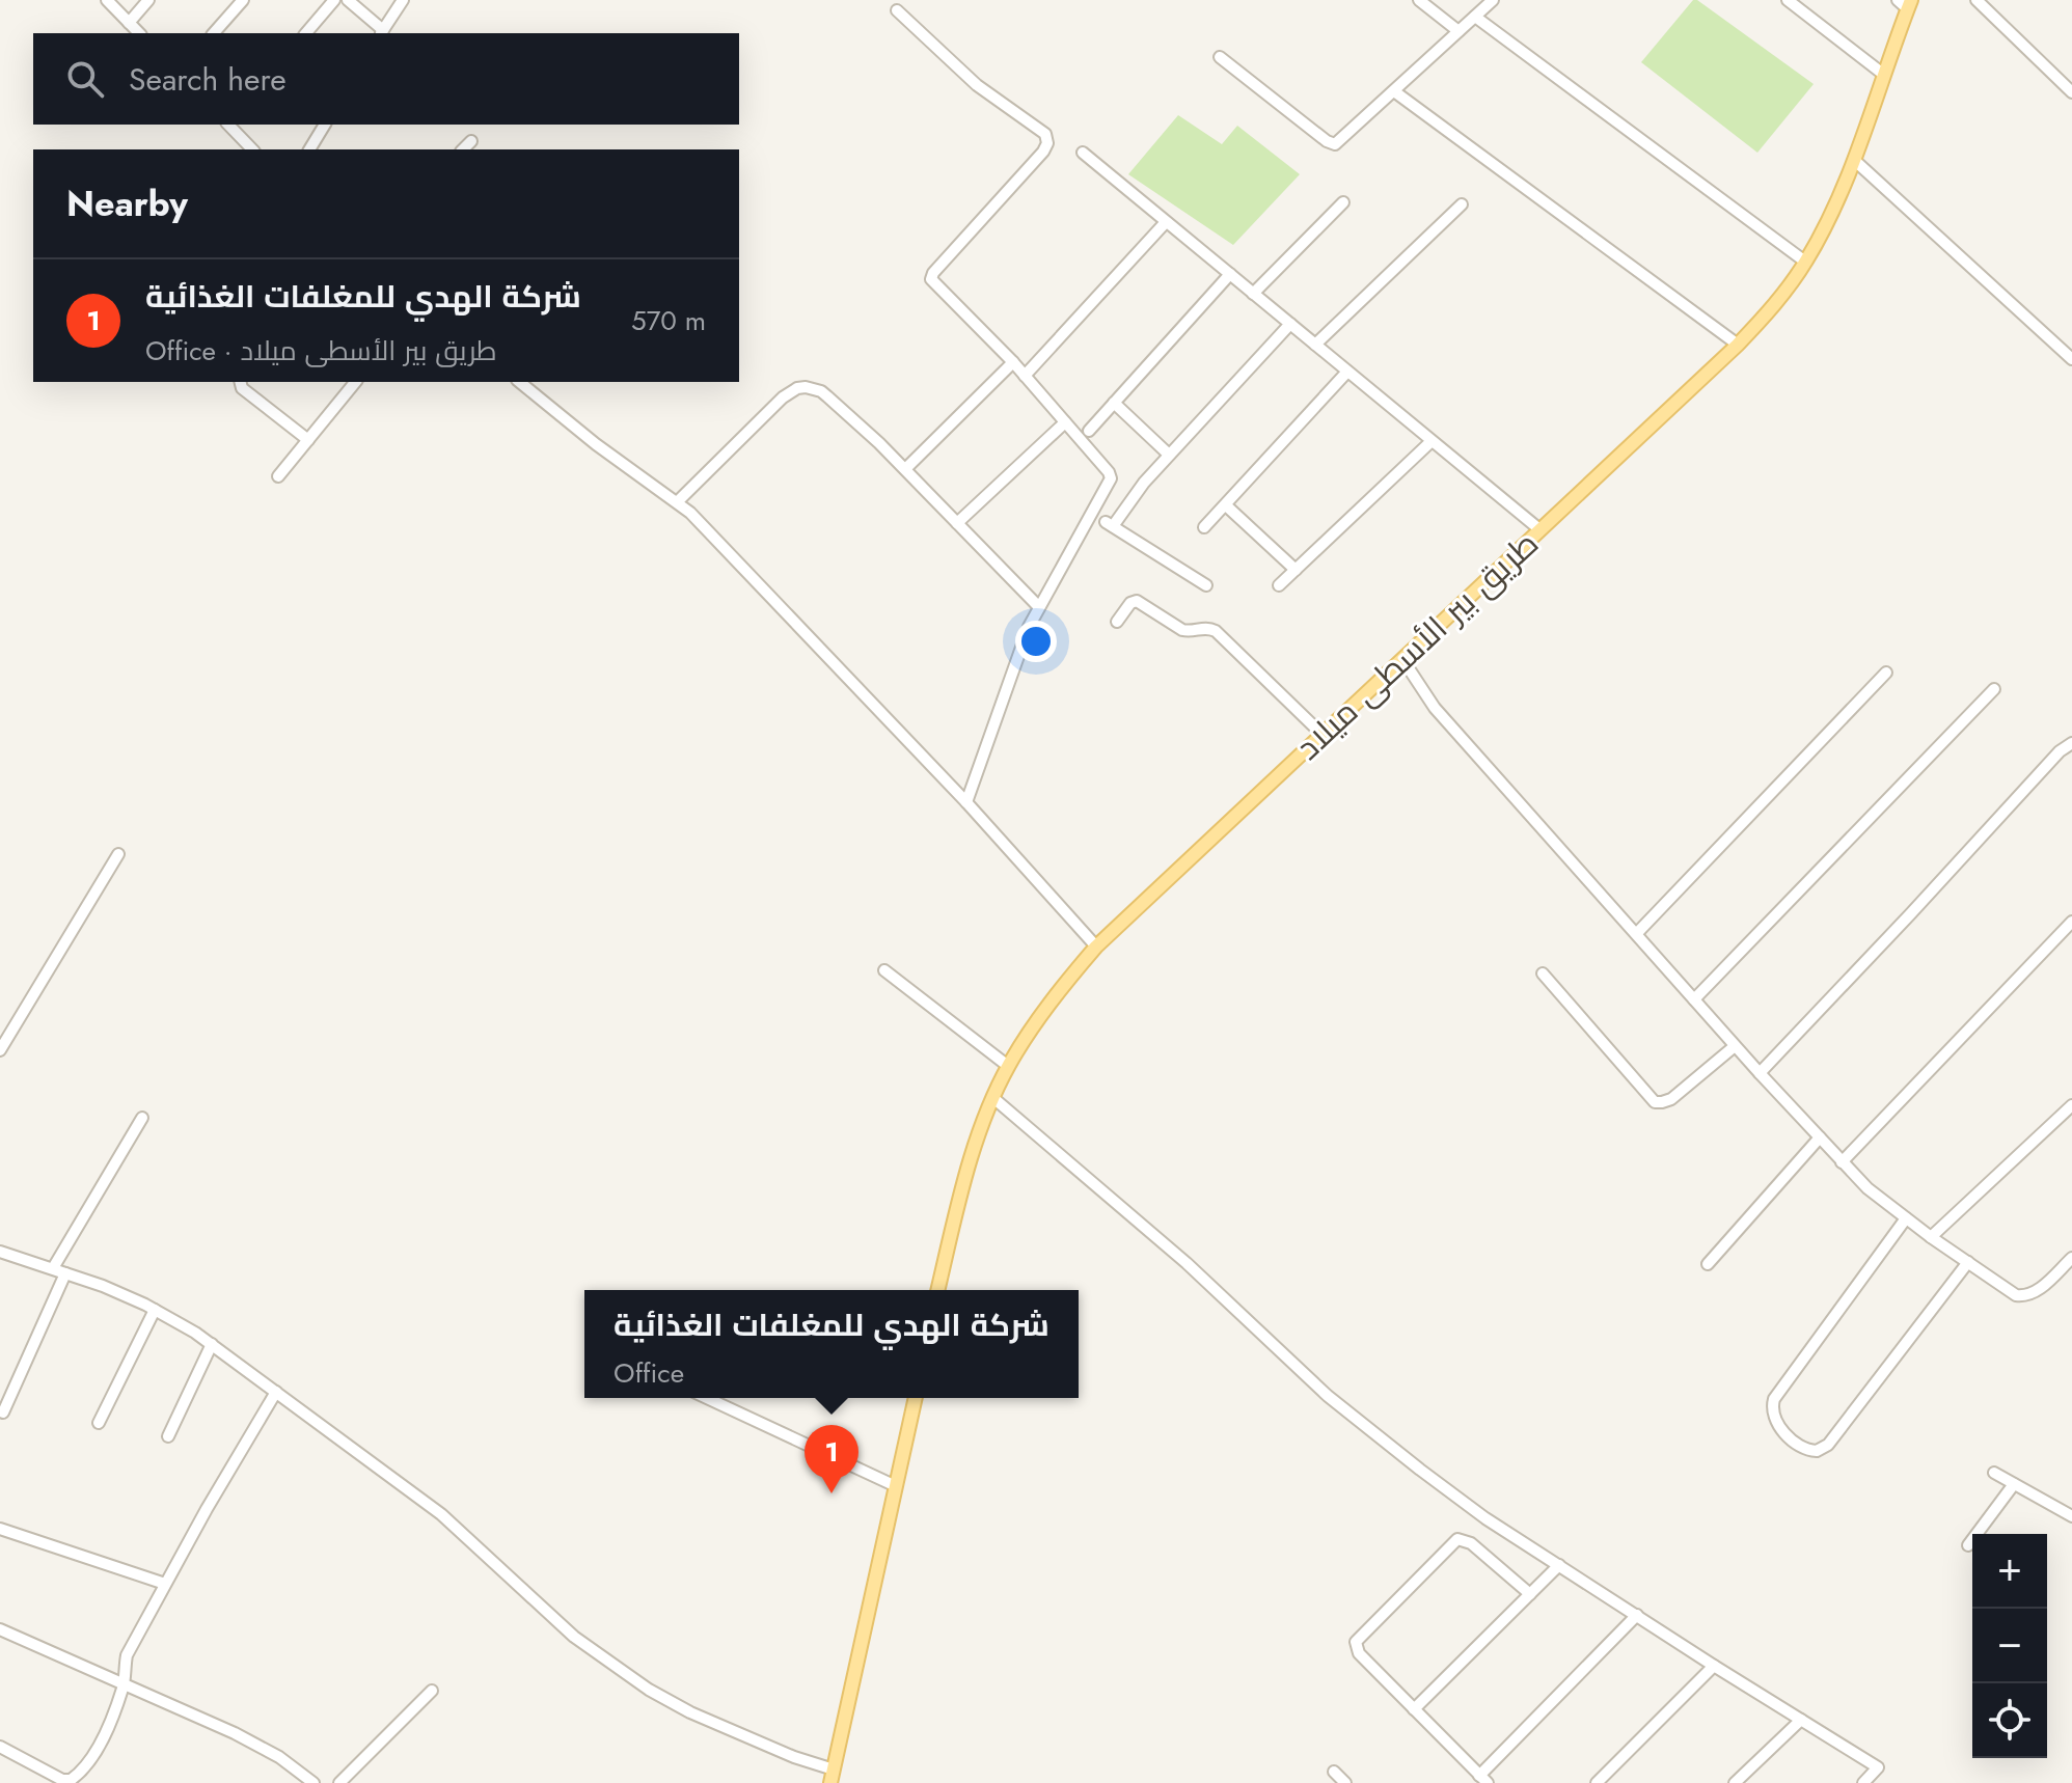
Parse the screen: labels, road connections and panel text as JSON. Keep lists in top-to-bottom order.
{
  "streets": {
    "main road": ["طريق بير الأسطى ميلاد"]
  },
  "page": {
    "search": "Search here",
    "heading": "Nearby",
    "list": [
      {
        "mark": "1",
        "name": "شركة الهدي للمغلفات الغذائية",
        "note": "Office · طريق بير الأسطى ميلاد",
        "value": "570 m"
      }
    ],
    "popup": ["شركة الهدي للمغلفات الغذائية", "Office"],
    "pins": "1",
    "map_buttons": ["+", "−"]
  }
}
